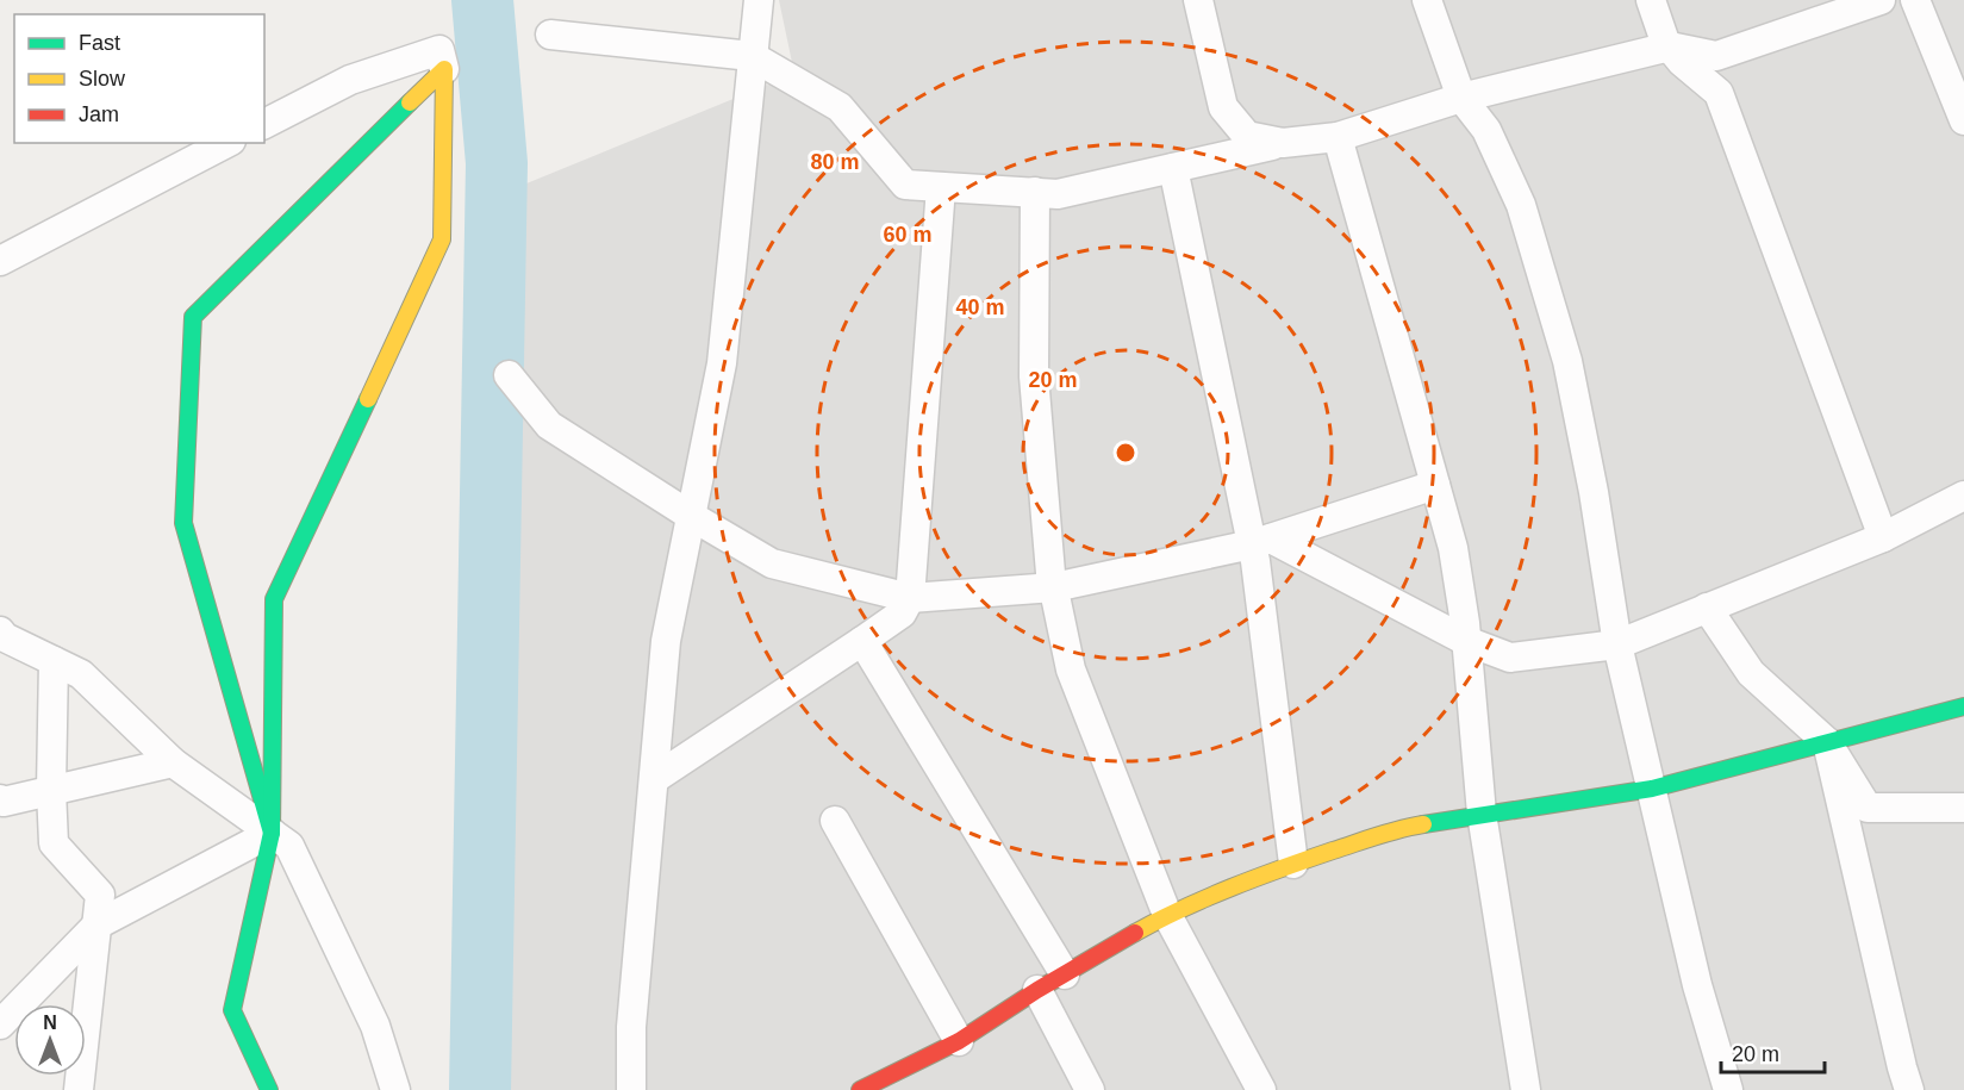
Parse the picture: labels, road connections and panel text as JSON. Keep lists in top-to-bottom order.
{
  "legend": ["Fast", "Slow", "Jam"],
  "scale_bar": "20 m",
  "north": "top",
  "rings": [
    "80 m",
    "60 m",
    "40 m",
    "20 m"
  ]
}
